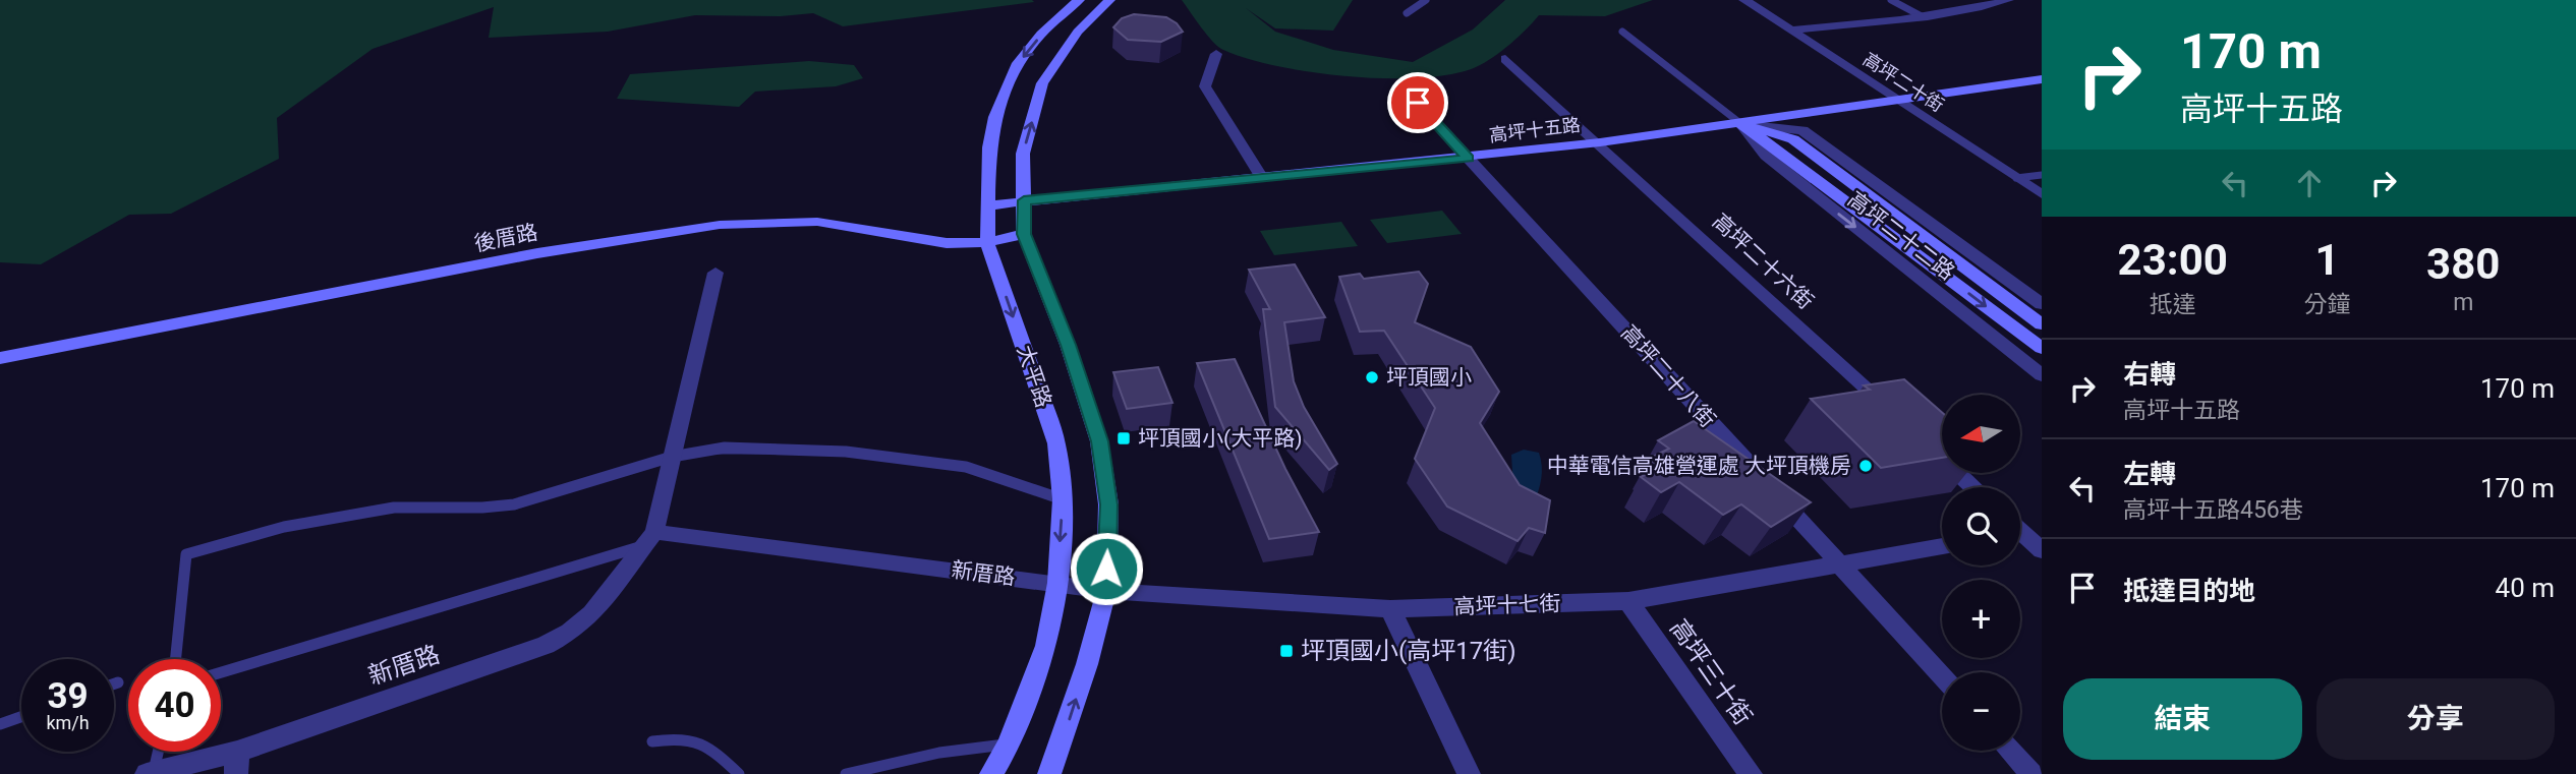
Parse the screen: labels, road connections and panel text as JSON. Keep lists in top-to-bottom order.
{
  "streets": {
    "street": [
      "高坪二十街",
      "高坪十五路",
      "高坪二十二路",
      "後厝路",
      "高坪二十六街",
      "大平路",
      "高坪二十八街",
      "新厝路",
      "高坪十七街",
      "高坪三十街"
    ]
  },
  "crossings": [
    ["高坪二十街", "高坪十五路"],
    ["高坪十五路", "高坪二十二路"],
    ["高坪十五路", "高坪二十六街"],
    ["高坪十五路", "大平路"],
    ["高坪十五路", "高坪二十八街"],
    ["後厝路", "大平路"],
    ["大平路", "新厝路"],
    ["大平路", "高坪十七街"],
    ["高坪二十八街", "高坪十七街"],
    ["新厝路", "高坪十七街"],
    ["高坪十七街", "高坪三十街"]
  ],
  "places": {
    "other": ["坪頂國小", "中華電信高雄營運處 大坪頂機房"],
    "transit": ["坪頂國小(大平路)", "坪頂國小(高坪17街)"]
  },
  "north": "left",
  "page": {
    "turn": ["170 m", "高坪十五路"],
    "eta": [
      "23:00",
      "抵達",
      "1",
      "分鐘",
      "380",
      "m"
    ],
    "list": [
      {
        "name": "右轉",
        "note": "高坪十五路",
        "value": "170 m"
      },
      {
        "name": "左轉",
        "note": "高坪十五路456巷",
        "value": "170 m"
      },
      {
        "name": "抵達目的地",
        "value": "40 m"
      }
    ],
    "map_buttons": ["+", "−"],
    "speed": "39 km/h",
    "limit": "40",
    "buttons": ["結束", "分享"]
  }
}
